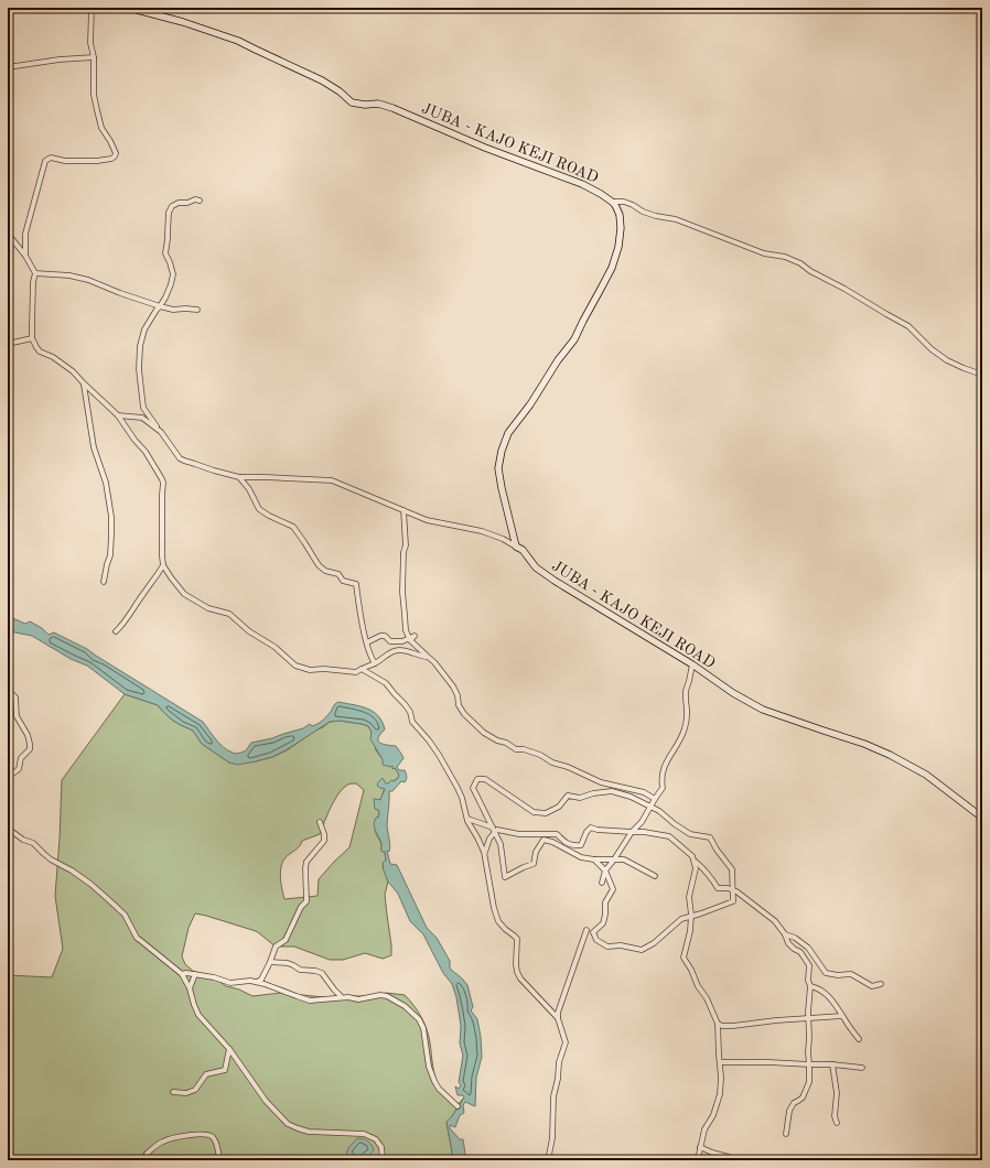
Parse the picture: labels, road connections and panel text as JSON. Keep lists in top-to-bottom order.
{
  "streets": {
    "main road": ["JUBA - KAJO KEJI ROAD"]
  }
}
